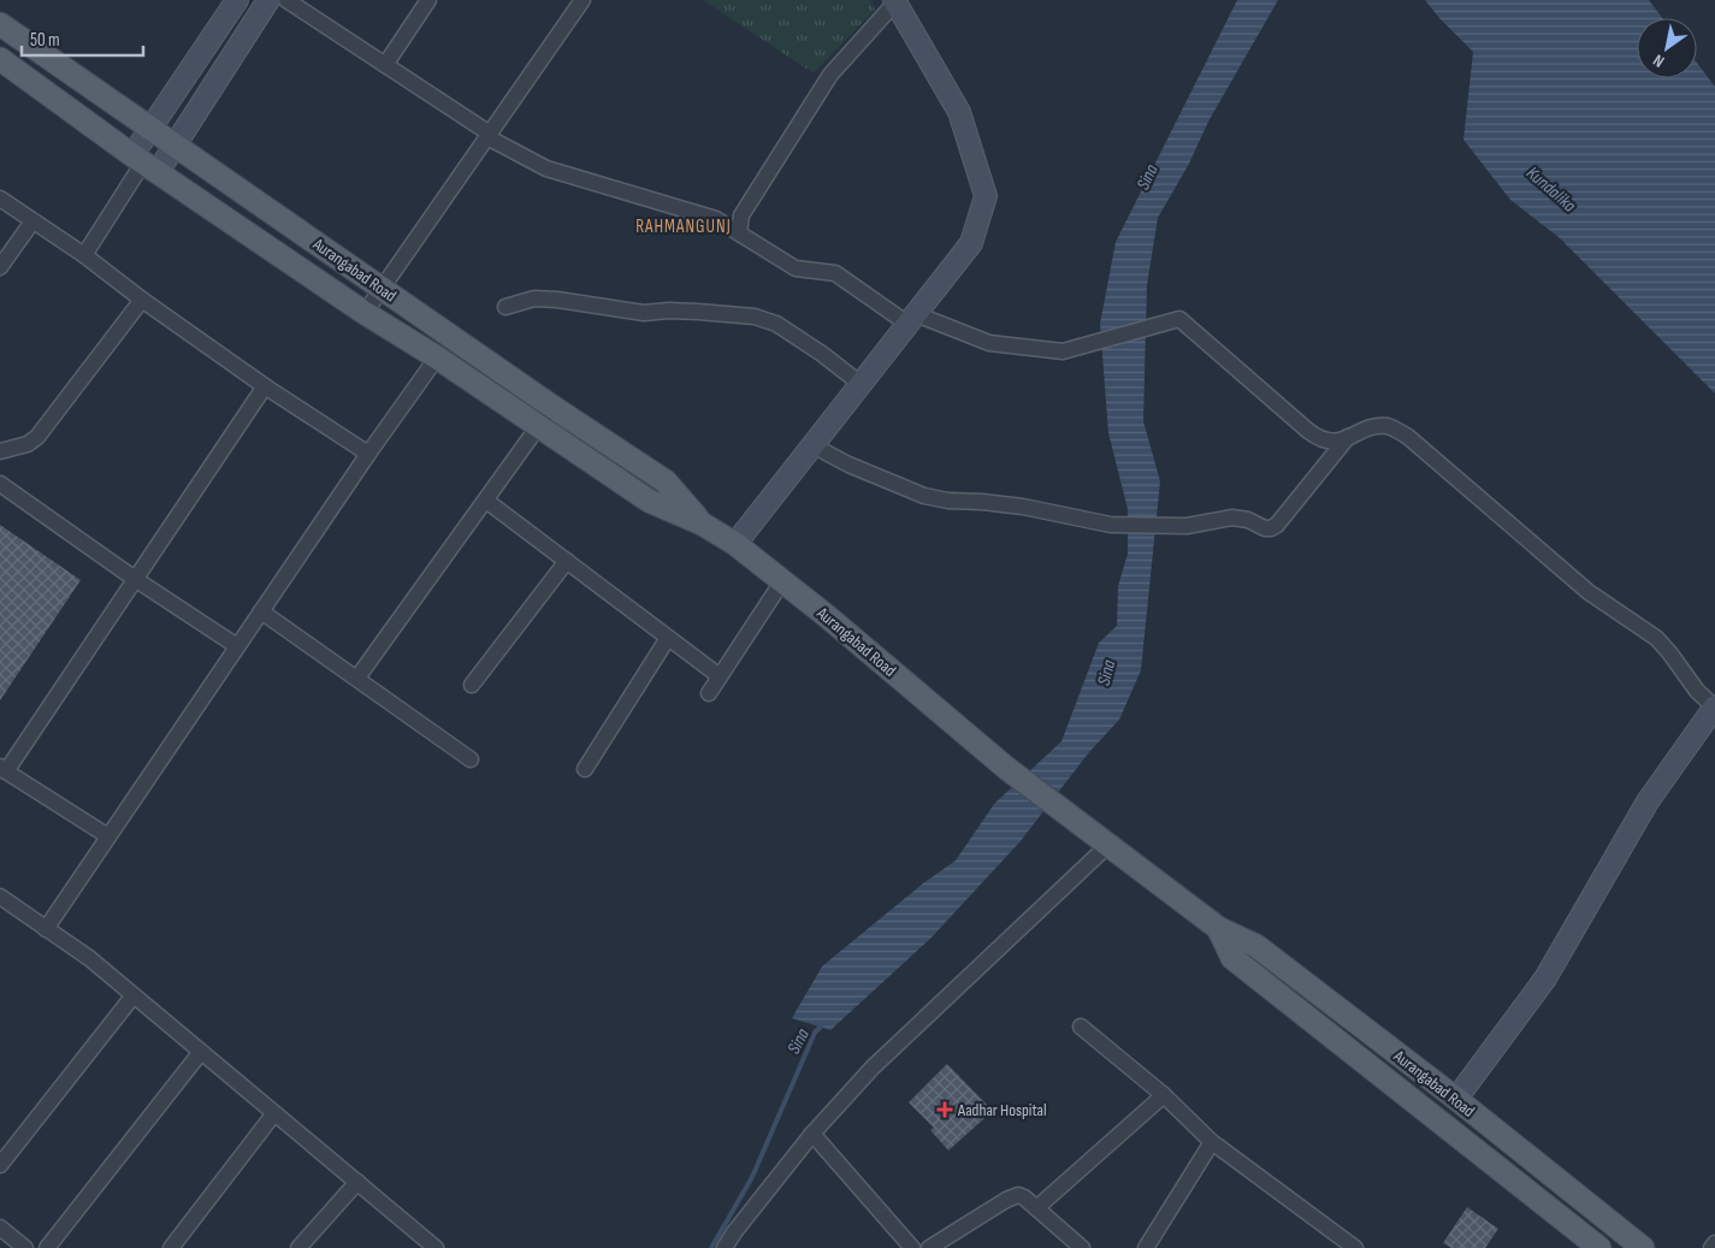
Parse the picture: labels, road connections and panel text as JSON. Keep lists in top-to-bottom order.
{
  "streets": {
    "main road": ["Aurangabad Road"]
  },
  "districts": ["RAHMANGUNJ"],
  "water": ["Sina", "Kundalika"],
  "places": {
    "health": ["Aadhar Hospital"]
  },
  "scale_bar": "50 m",
  "north": "bottom left"
}
